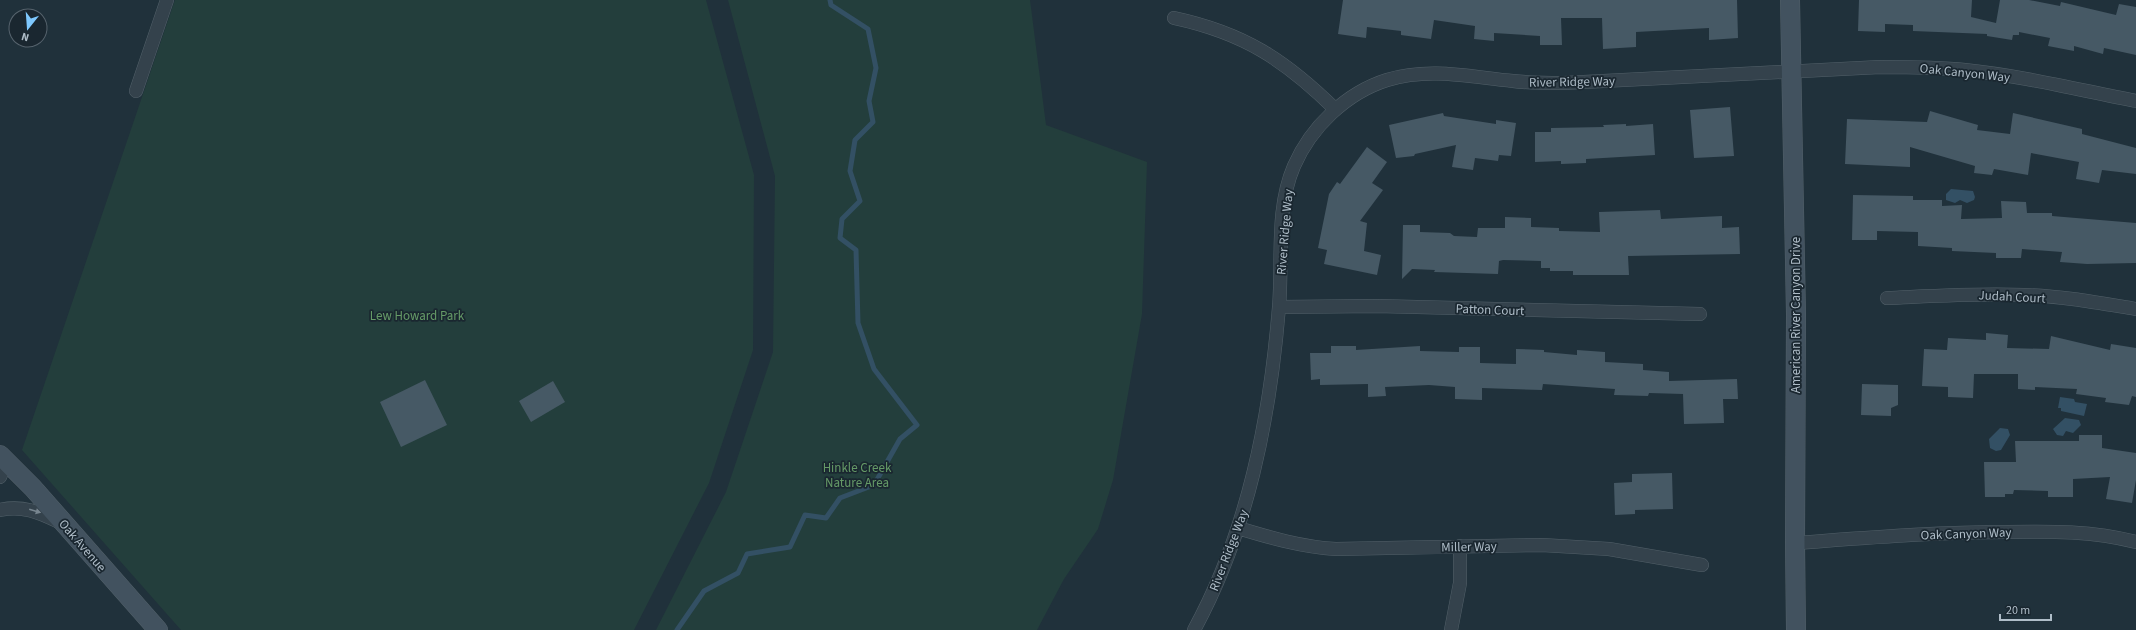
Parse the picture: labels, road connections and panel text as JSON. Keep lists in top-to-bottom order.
{
  "streets": {
    "main road": ["American River Canyon Drive", "Oak Avenue"],
    "street": [
      "Oak Canyon Way",
      "River Ridge Way",
      "Judah Court",
      "Patton Court",
      "Miller Way"
    ]
  },
  "crossings": [
    ["Oak Canyon Way", "River Ridge Way"],
    ["Oak Canyon Way", "American River Canyon Drive"],
    ["River Ridge Way", "Patton Court"],
    ["River Ridge Way", "American River Canyon Drive"],
    ["River Ridge Way", "Miller Way"]
  ],
  "parks": ["Lew Howard Park", "Hinkle Creek Nature Area"],
  "scale_bar": "20 m",
  "north": "bottom"
}
